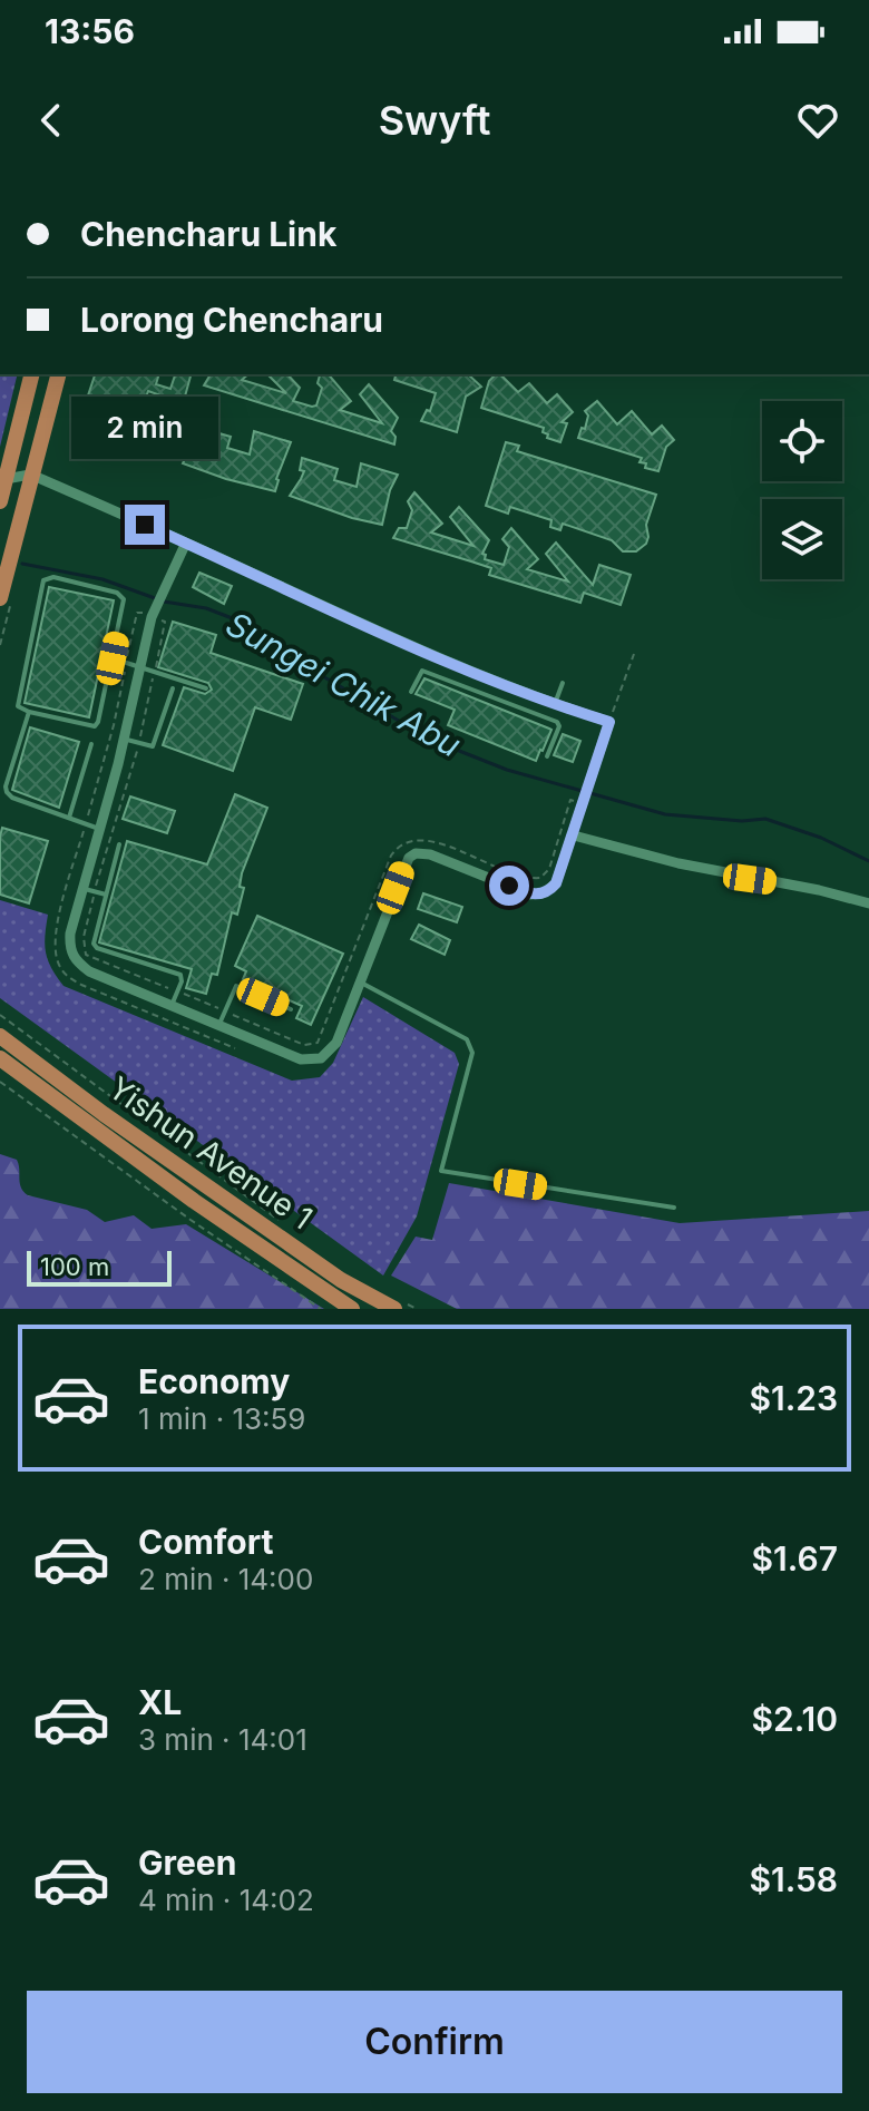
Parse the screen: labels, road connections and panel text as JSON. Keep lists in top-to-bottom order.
{
  "streets": {
    "main road": ["Yishun Avenue 1"]
  },
  "water": ["Sungei Chik Abu"],
  "scale_bar": "100 m",
  "page": {
    "status": "13:56",
    "header": "Swyft",
    "banner": ["Chencharu Link", "Lorong Chencharu"],
    "bubble": "2 min",
    "scale": "100 m",
    "list": [
      {
        "name": "Economy",
        "note": "1 min · 13:59",
        "value": "$1.23"
      },
      {
        "name": "Comfort",
        "note": "2 min · 14:00",
        "value": "$1.67"
      },
      {
        "name": "XL",
        "note": "3 min · 14:01",
        "value": "$2.10"
      },
      {
        "name": "Green",
        "note": "4 min · 14:02",
        "value": "$1.58"
      }
    ],
    "buttons": "Confirm"
  }
}
